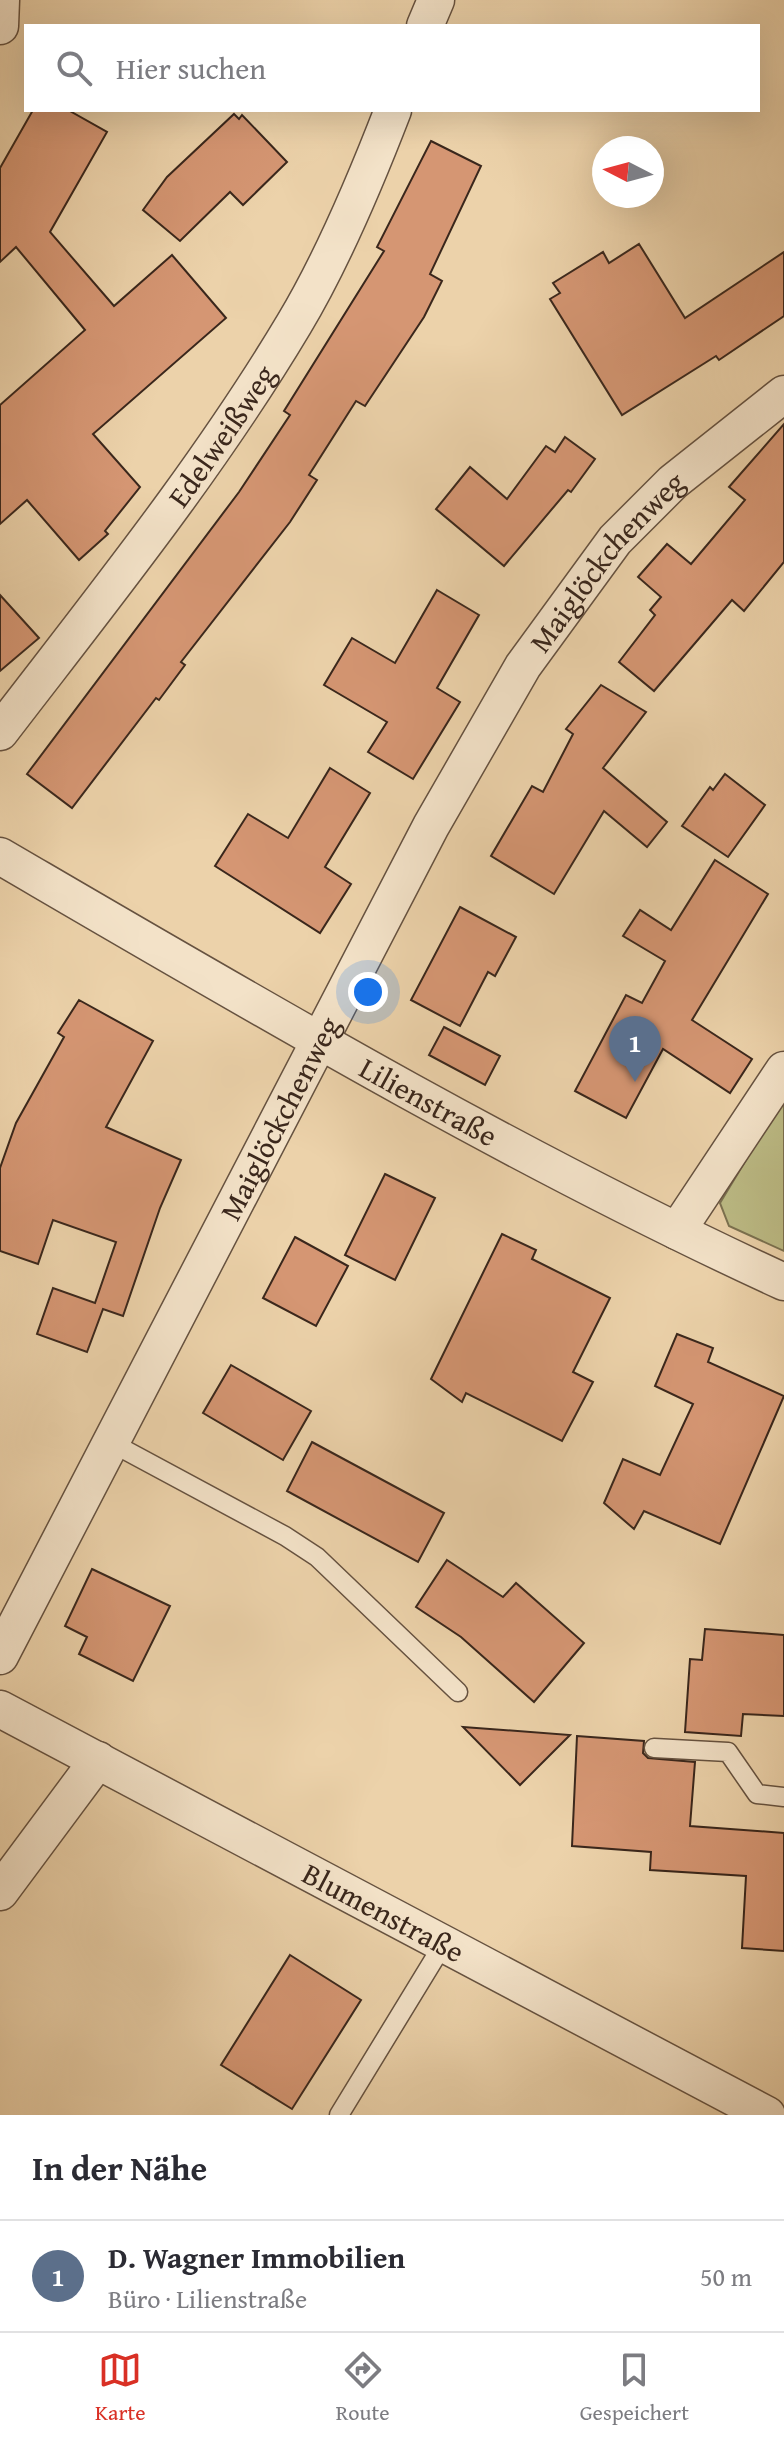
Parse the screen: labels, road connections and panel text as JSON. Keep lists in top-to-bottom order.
{
  "streets": {
    "street": [
      "Edelweißweg",
      "Maiglöckchenweg",
      "Lilienstraße",
      "Blumenstraße"
    ]
  },
  "crossings": [
    ["Maiglöckchenweg", "Lilienstraße"]
  ],
  "north": "left",
  "page": {
    "search": "Hier suchen",
    "pins": "1",
    "heading": "In der Nähe",
    "list": [
      {
        "mark": "1",
        "name": "D. Wagner Immobilien",
        "note": "Büro · Lilienstraße",
        "value": "50 m"
      }
    ],
    "nav": ["Karte", "Route", "Gespeichert"]
  }
}
